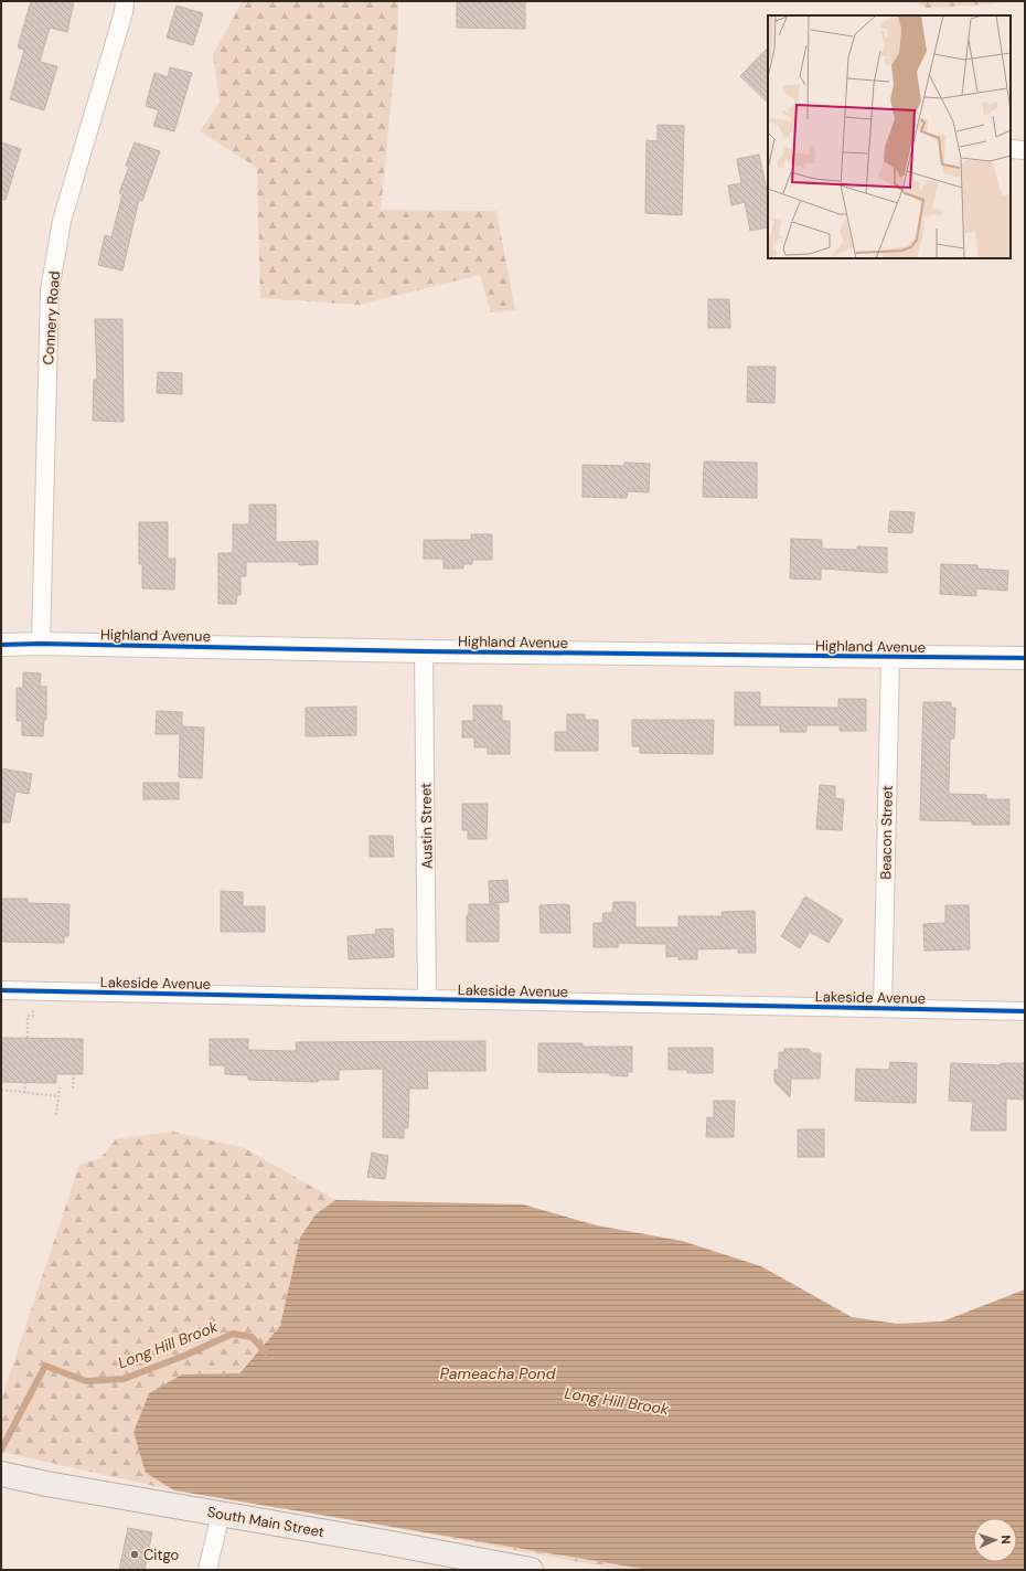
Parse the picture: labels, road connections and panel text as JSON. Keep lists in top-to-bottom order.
{
  "streets": {
    "main road": ["South Main Street"],
    "street": [
      "Connery Road",
      "Highland Avenue",
      "Austin Street",
      "Beacon Street",
      "Lakeside Avenue"
    ]
  },
  "crossings": [
    ["Connery Road", "Highland Avenue"],
    ["Highland Avenue", "Austin Street"],
    ["Highland Avenue", "Beacon Street"],
    ["Austin Street", "Lakeside Avenue"],
    ["Beacon Street", "Lakeside Avenue"]
  ],
  "water": ["Long Hill Brook", "Pameacha Pond"],
  "places": ["Citgo"],
  "north": "right"
}
